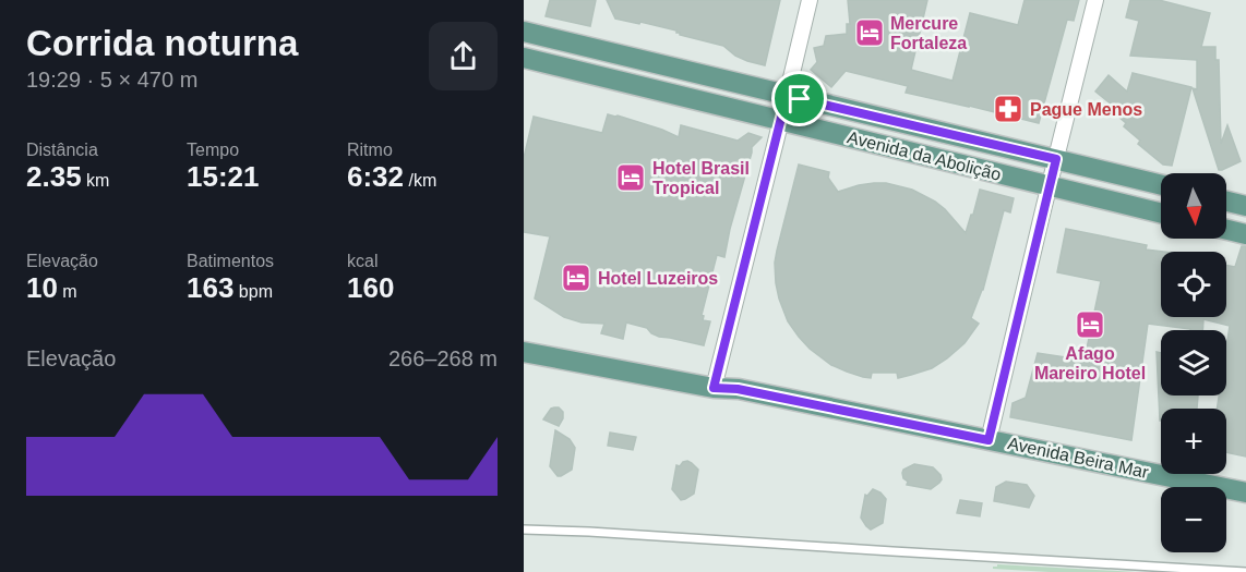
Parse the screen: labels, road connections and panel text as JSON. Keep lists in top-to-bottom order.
{
  "streets": {
    "main road": ["Avenida da Abolição", "Avenida Beira Mar"]
  },
  "places": {
    "hotel": [
      "Mercure Fortaleza",
      "Hotel Brasil Tropical",
      "Hotel Luzeiros",
      "Afago Mareiro Hotel"
    ],
    "pharmacy": ["Pague Menos"]
  },
  "north": "bottom",
  "page": {
    "heading": ["Corrida noturna", "19:29 · 5 × 470 m"],
    "stats": [
      ["Distância", "2.35 km"],
      ["Tempo", "15:21"],
      ["Ritmo", "6:32 /km"],
      ["Elevação", "10 m"],
      ["Batimentos", "163 bpm"],
      ["kcal", "160"]
    ],
    "map_buttons": ["+", "−"],
    "chart": ["Elevação", "266–268 m"]
  }
}
